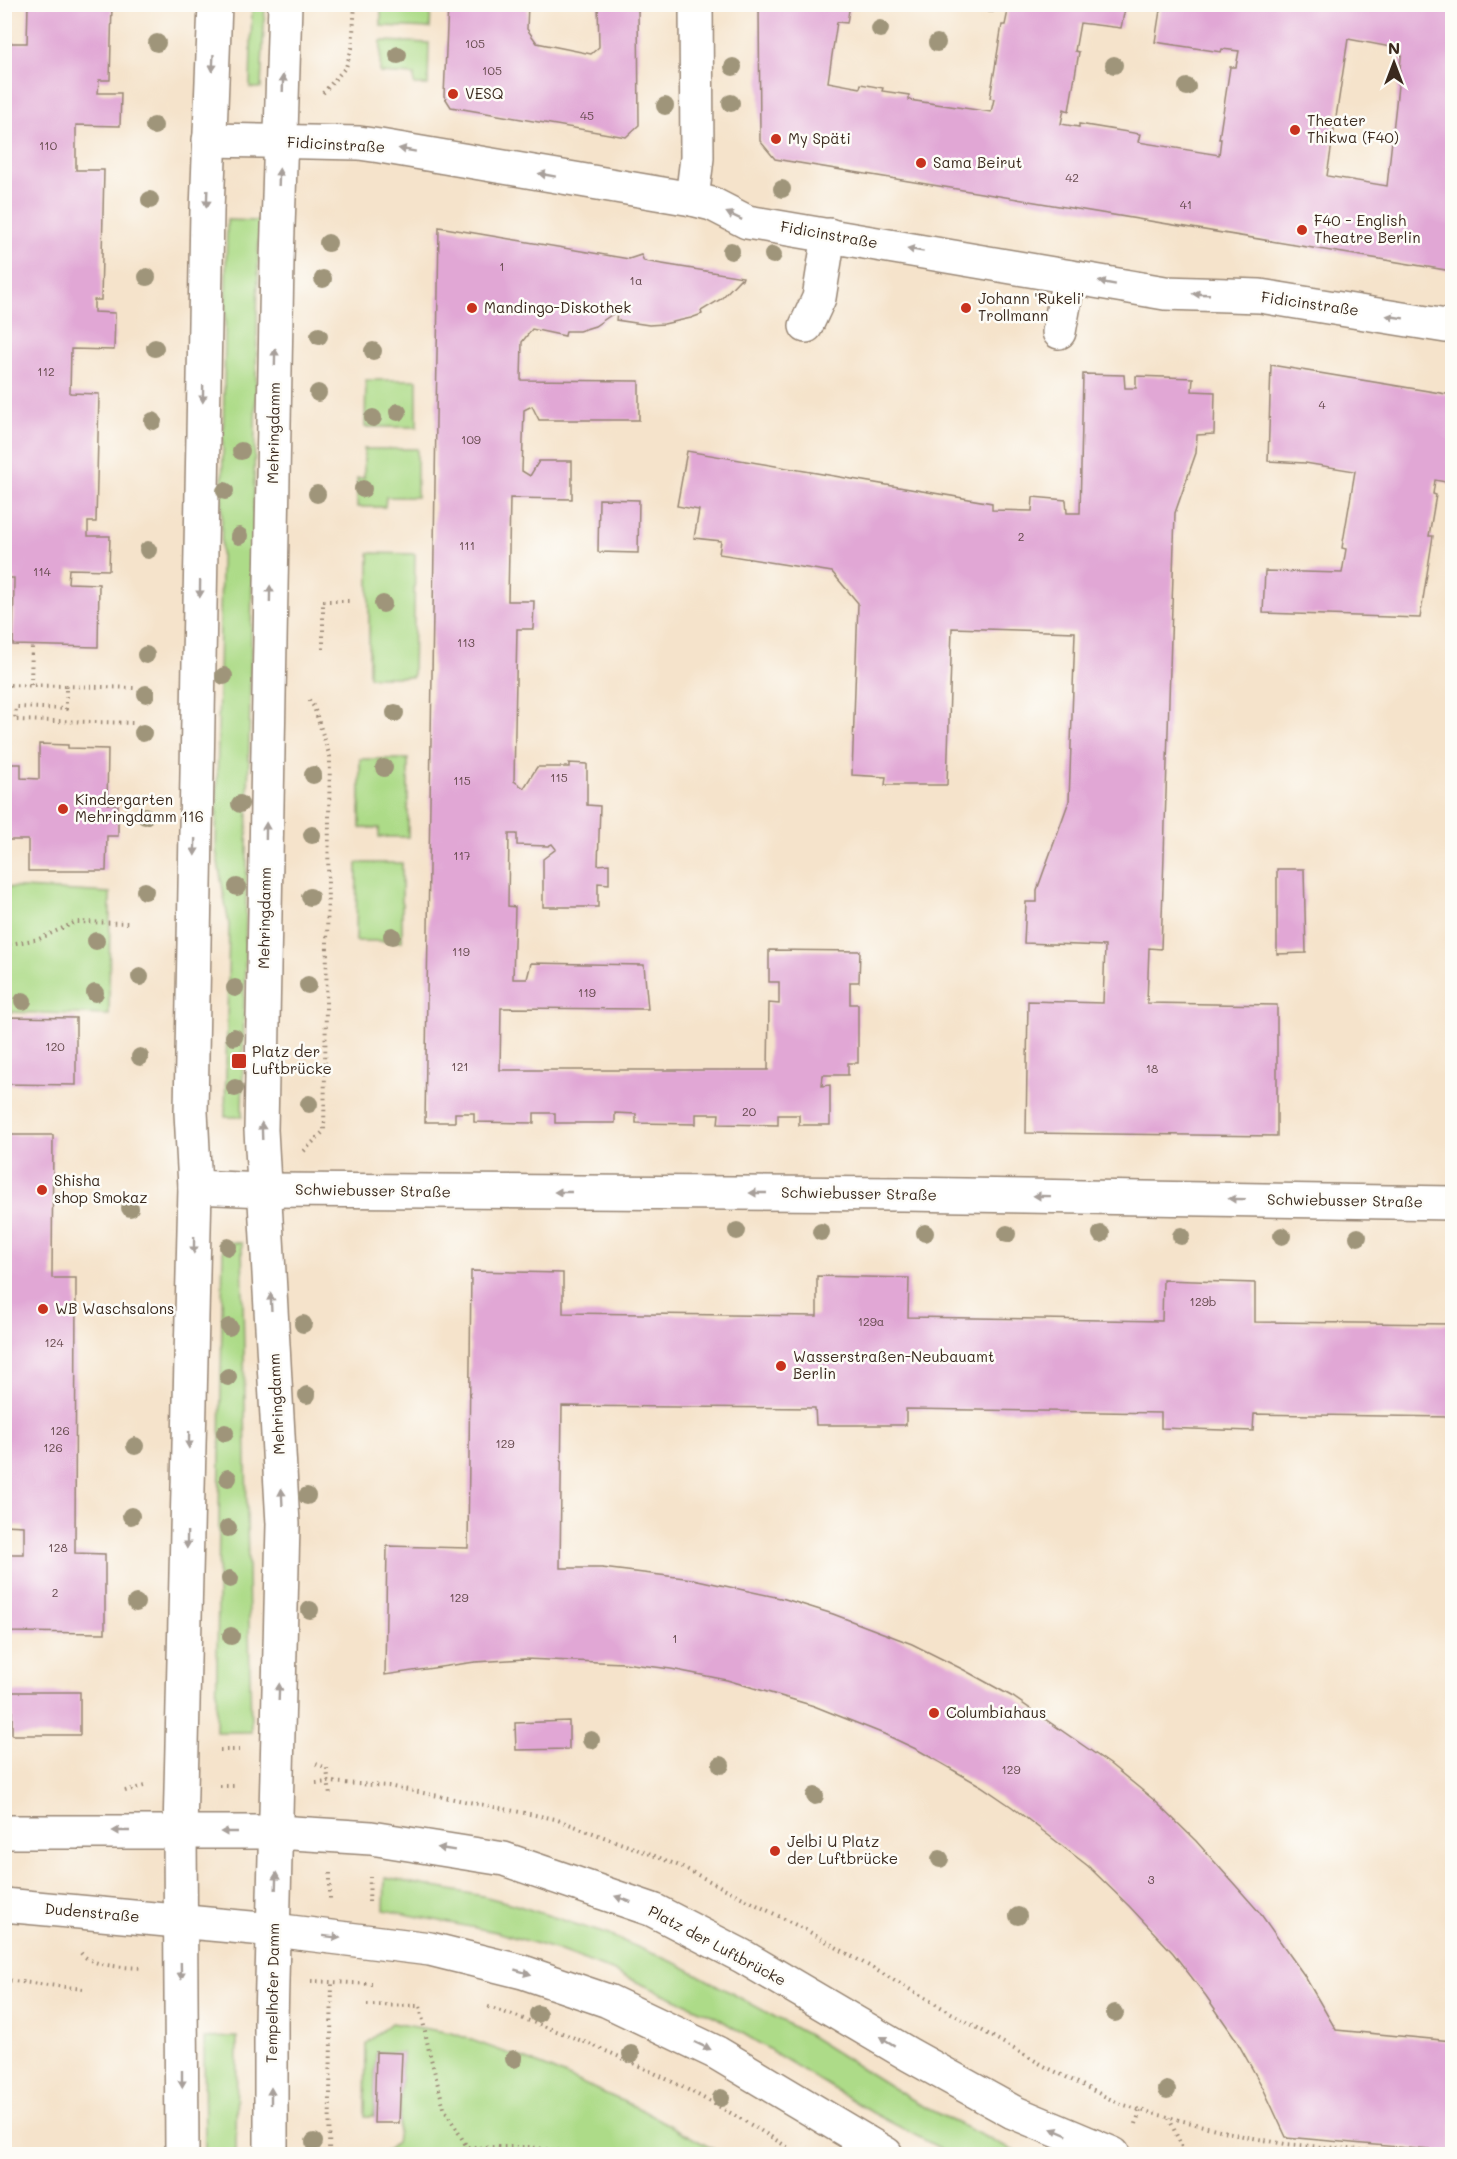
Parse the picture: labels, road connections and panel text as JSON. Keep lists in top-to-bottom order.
{
  "streets": {
    "main road": [
      "Fidicinstraße",
      "Mehringdamm",
      "Schwiebusser Straße",
      "Dudenstraße",
      "Platz der Luftbrücke",
      "Tempelhofer Damm"
    ]
  },
  "crossings": [
    ["Fidicinstraße", "Mehringdamm"],
    ["Mehringdamm", "Schwiebusser Straße"],
    ["Mehringdamm", "Platz der Luftbrücke"],
    ["Mehringdamm", "Tempelhofer Damm"],
    ["Platz der Luftbrücke", "Tempelhofer Damm"]
  ],
  "one_way": ["Fidicinstraße", "Schwiebusser Straße"],
  "places": {
    "other": [
      "VESQ",
      "Theater Thikwa (F40)",
      "My Späti",
      "Sama Beirut",
      "F40 - English Theatre Berlin",
      "Mandingo-Diskothek",
      "Johann 'Rukeli' Trollmann",
      "Kindergarten Mehringdamm 116",
      "Shisha shop Smokaz",
      "WB Waschsalons",
      "Wasserstraßen-Neubauamt Berlin",
      "Columbiahaus",
      "Jelbi U Platz der Luftbrücke"
    ],
    "transit": ["Platz der Luftbrücke"]
  },
  "house_numbers": [
    "105",
    "105",
    "45",
    "110",
    "42",
    "41",
    "1",
    "1a",
    "112",
    "4",
    "109",
    "2",
    "111",
    "114",
    "113",
    "115",
    "115",
    "117",
    "119",
    "119",
    "120",
    "121",
    "18",
    "20",
    "129b",
    "129a",
    "124",
    "126",
    "129",
    "126",
    "128",
    "2",
    "129",
    "1",
    "129",
    "3"
  ],
  "north": "top"
}
